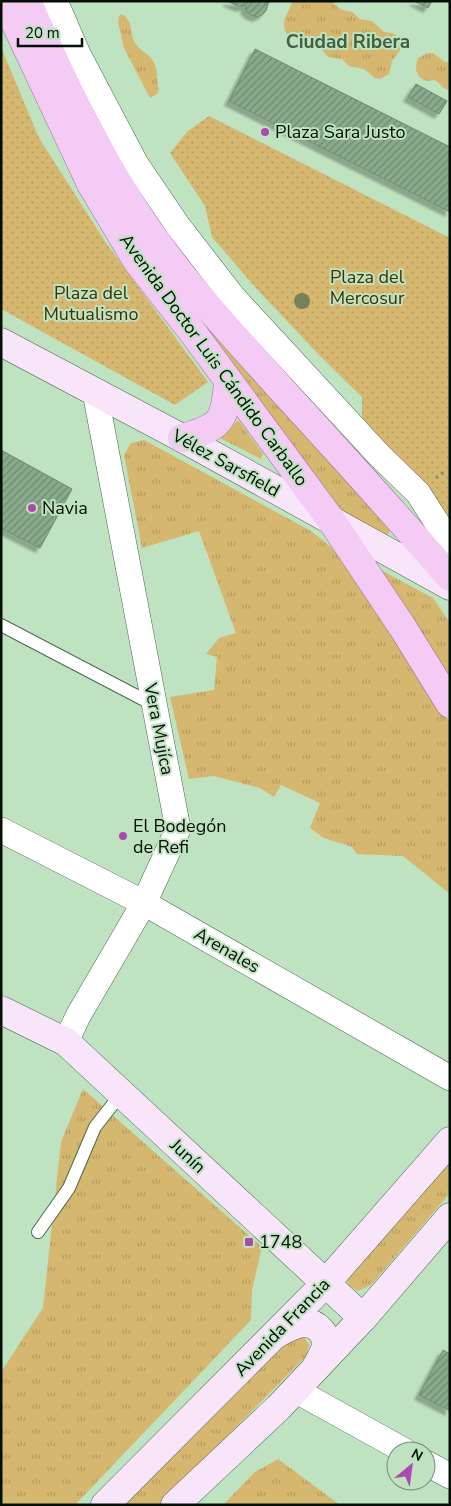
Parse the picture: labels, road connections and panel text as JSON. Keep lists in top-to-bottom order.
{
  "streets": {
    "main road": [
      "Avenida Doctor Luis Cándido Carballo",
      "Vélez Sarsfield",
      "Junín",
      "Avenida Francia"
    ],
    "street": ["Vera Mujíca", "Arenales"]
  },
  "crossings": [
    ["Avenida Doctor Luis Cándido Carballo", "Vélez Sarsfield"],
    ["Vélez Sarsfield", "Vera Mujíca"],
    ["Vera Mujíca", "Arenales"],
    ["Vera Mujíca", "Junín"],
    ["Junín", "Avenida Francia"]
  ],
  "districts": ["Ciudad Ribera"],
  "parks": ["Plaza del Mercosur", "Plaza del Mutualismo"],
  "places": {
    "other": ["Plaza Sara Justo", "Navia", "El Bodegón de Refi"],
    "transit": ["1748"]
  },
  "scale_bar": "20 m",
  "north": "top right"
}
